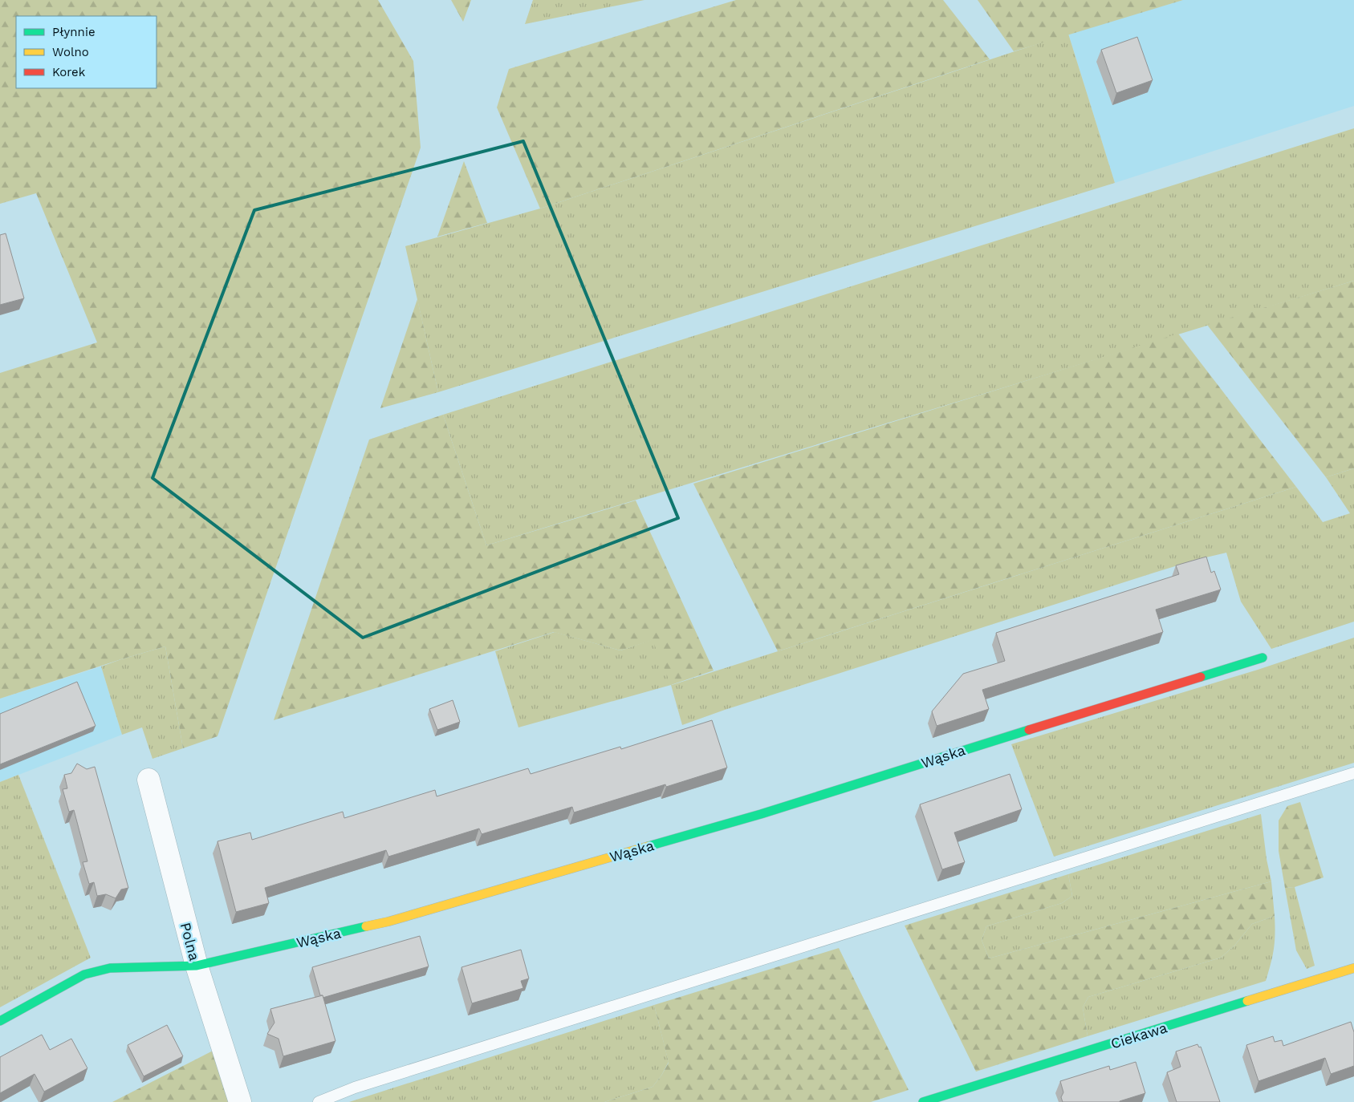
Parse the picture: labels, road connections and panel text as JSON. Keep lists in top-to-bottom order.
{
  "streets": {
    "street": ["Wąska", "Polna", "Ciekawa"]
  },
  "crossings": [
    ["Wąska", "Polna"]
  ],
  "legend": ["Płynnie", "Wolno", "Korek"]
}
